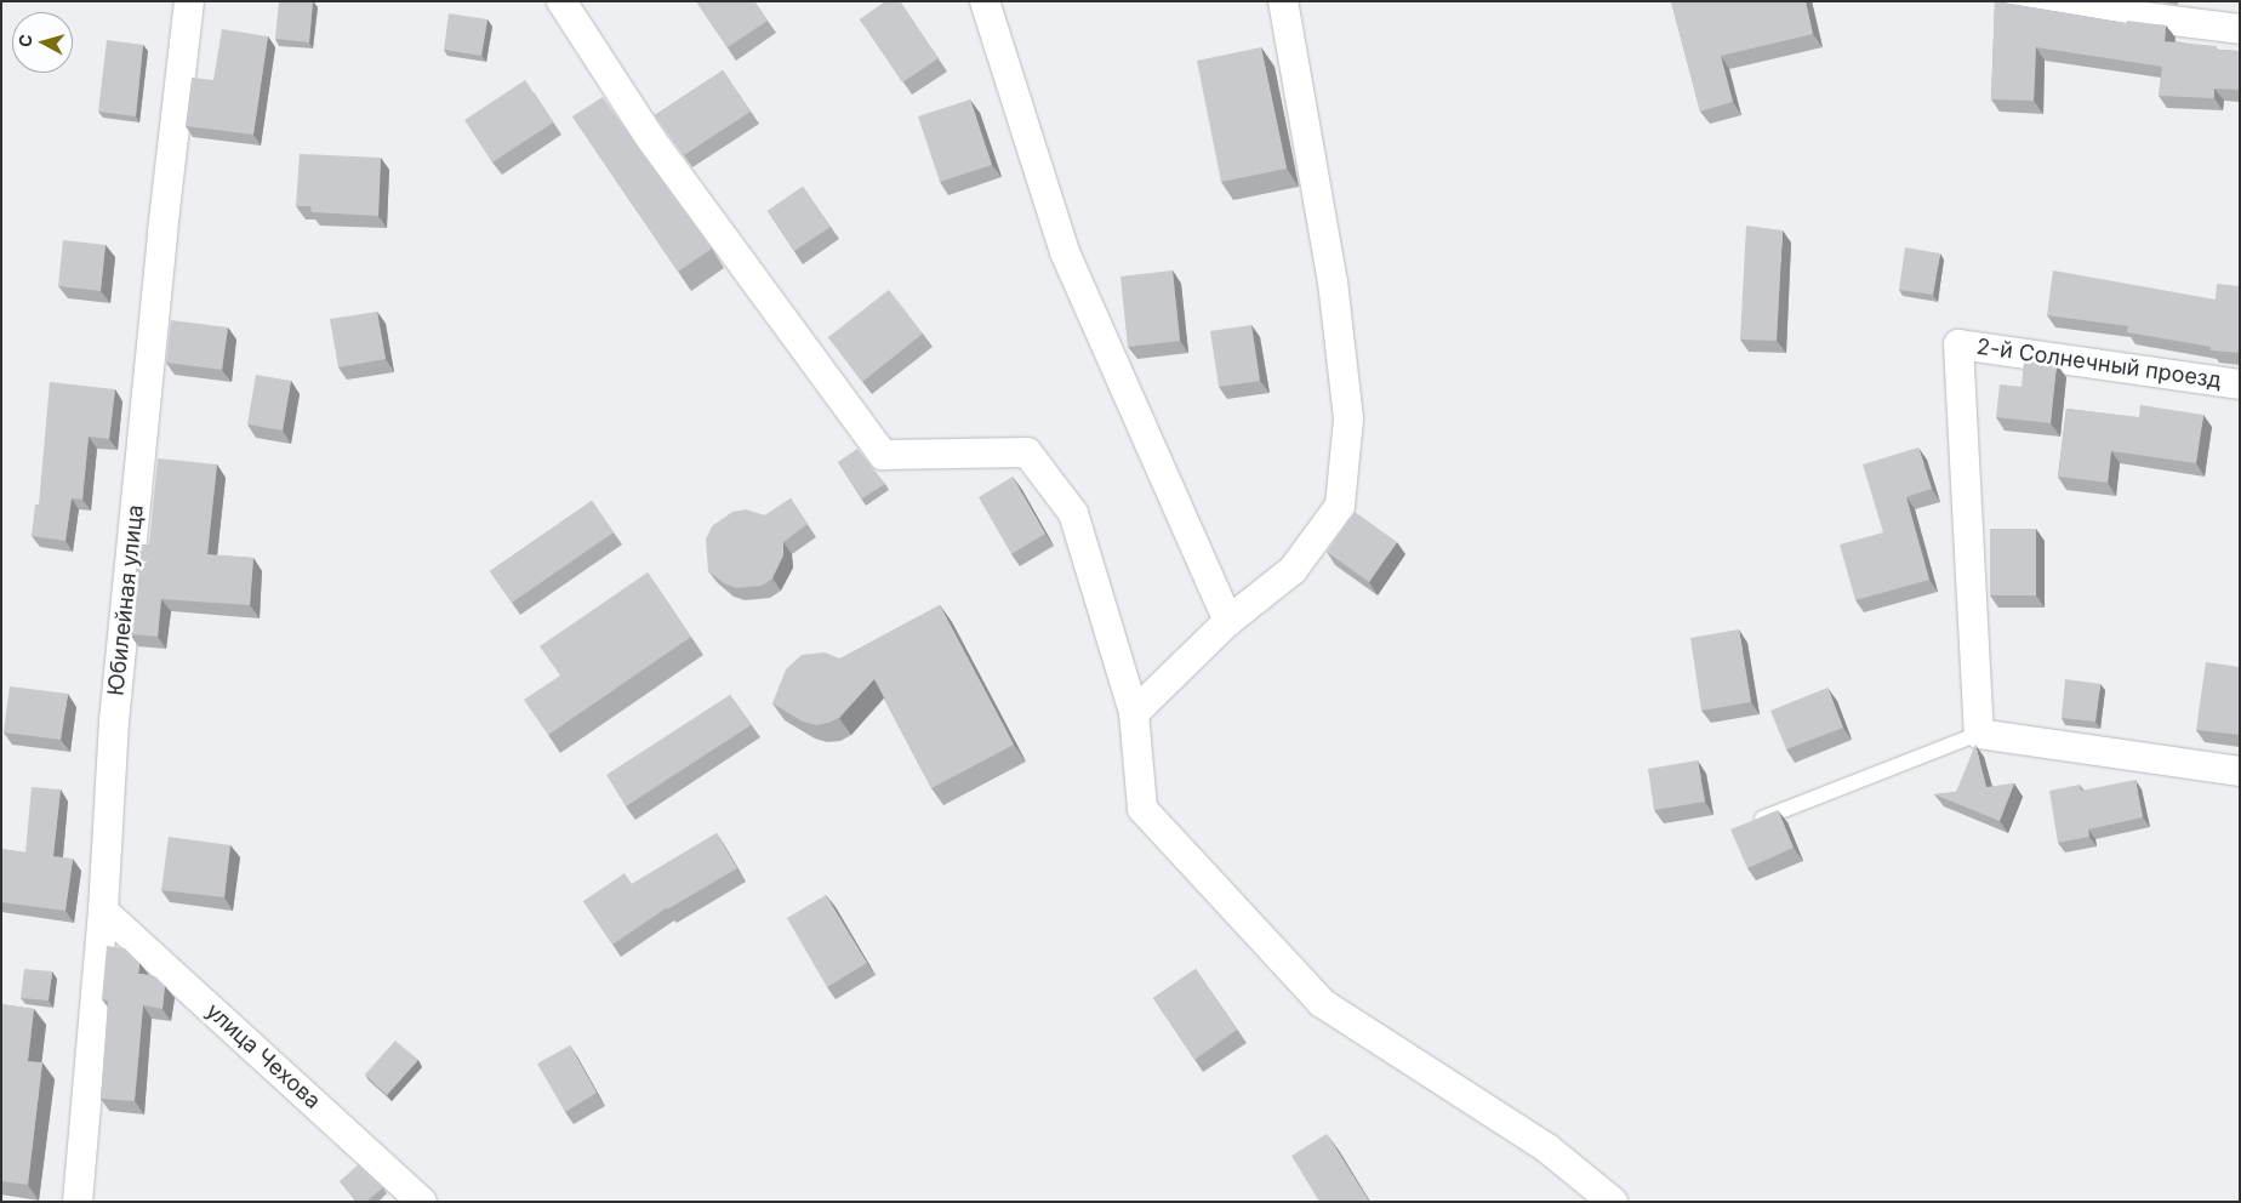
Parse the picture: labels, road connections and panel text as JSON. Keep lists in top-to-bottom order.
{
  "streets": {
    "street": ["2-й Солнечный проезд", "Юбилейная улица", "улица Чехова"]
  },
  "crossings": [
    ["Юбилейная улица", "улица Чехова"]
  ],
  "north": "left"
}
